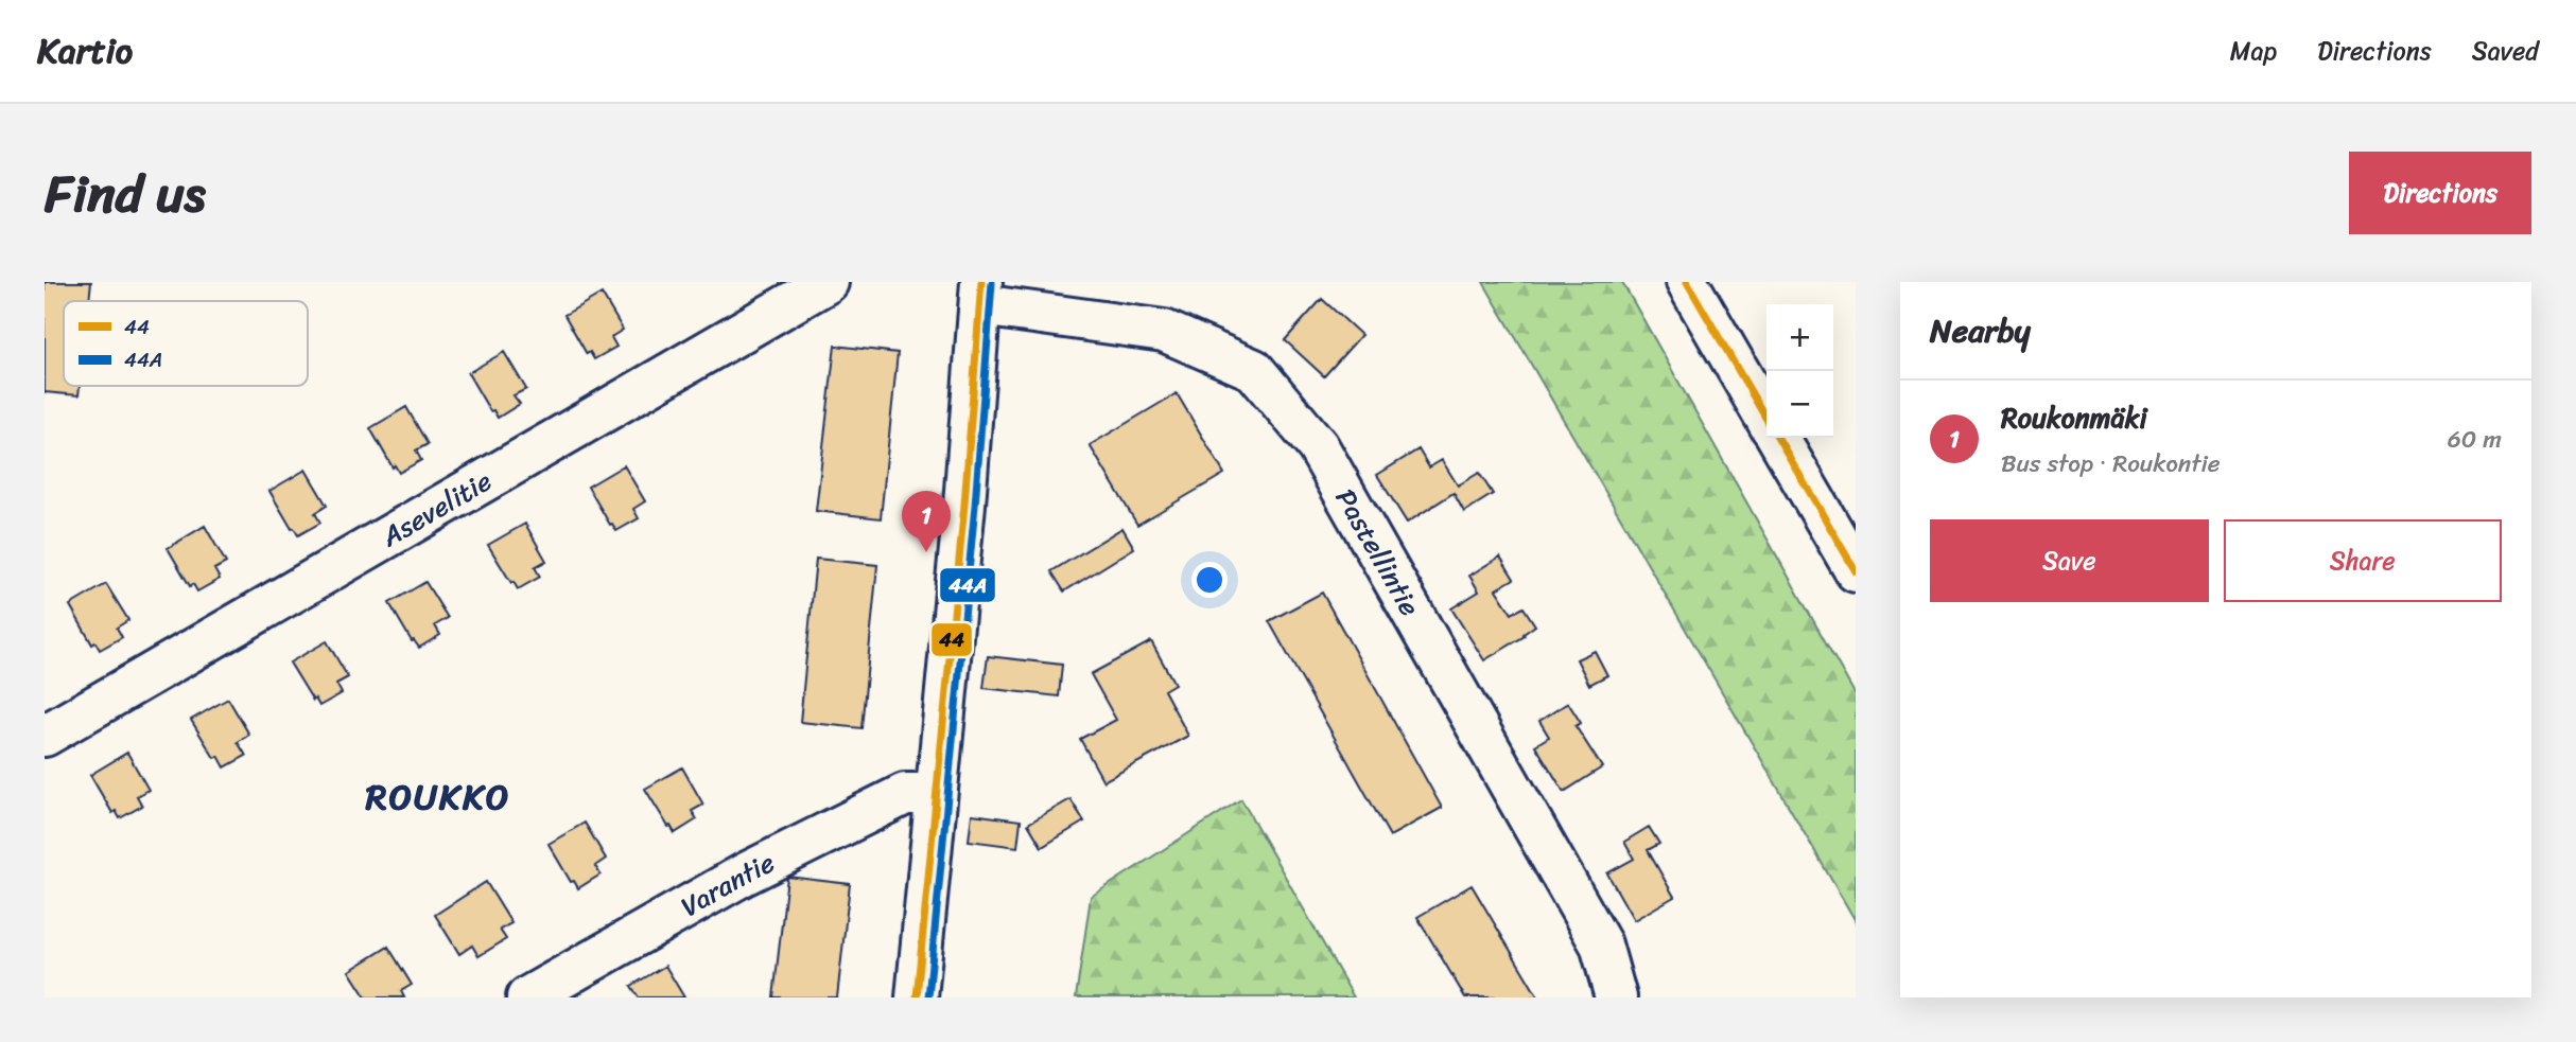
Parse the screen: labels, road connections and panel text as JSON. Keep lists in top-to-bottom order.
{
  "streets": {
    "street": ["Asevelitie", "Pastellintie", "Varantie"]
  },
  "districts": ["ROUKKO"],
  "lines": ["transit line 44", "transit line 44A"],
  "legend": ["44", "44A"],
  "page": {
    "header": "Kartio",
    "nav": ["Map", "Directions", "Saved"],
    "title": "Find us",
    "buttons": [
      "Directions",
      ["Save", "Share"]
    ],
    "heading": "Nearby",
    "map_buttons": ["+", "−"],
    "list": [
      {
        "mark": "1",
        "name": "Roukonmäki",
        "note": "Bus stop · Roukontie",
        "value": "60 m"
      }
    ],
    "pins": "1"
  }
}
